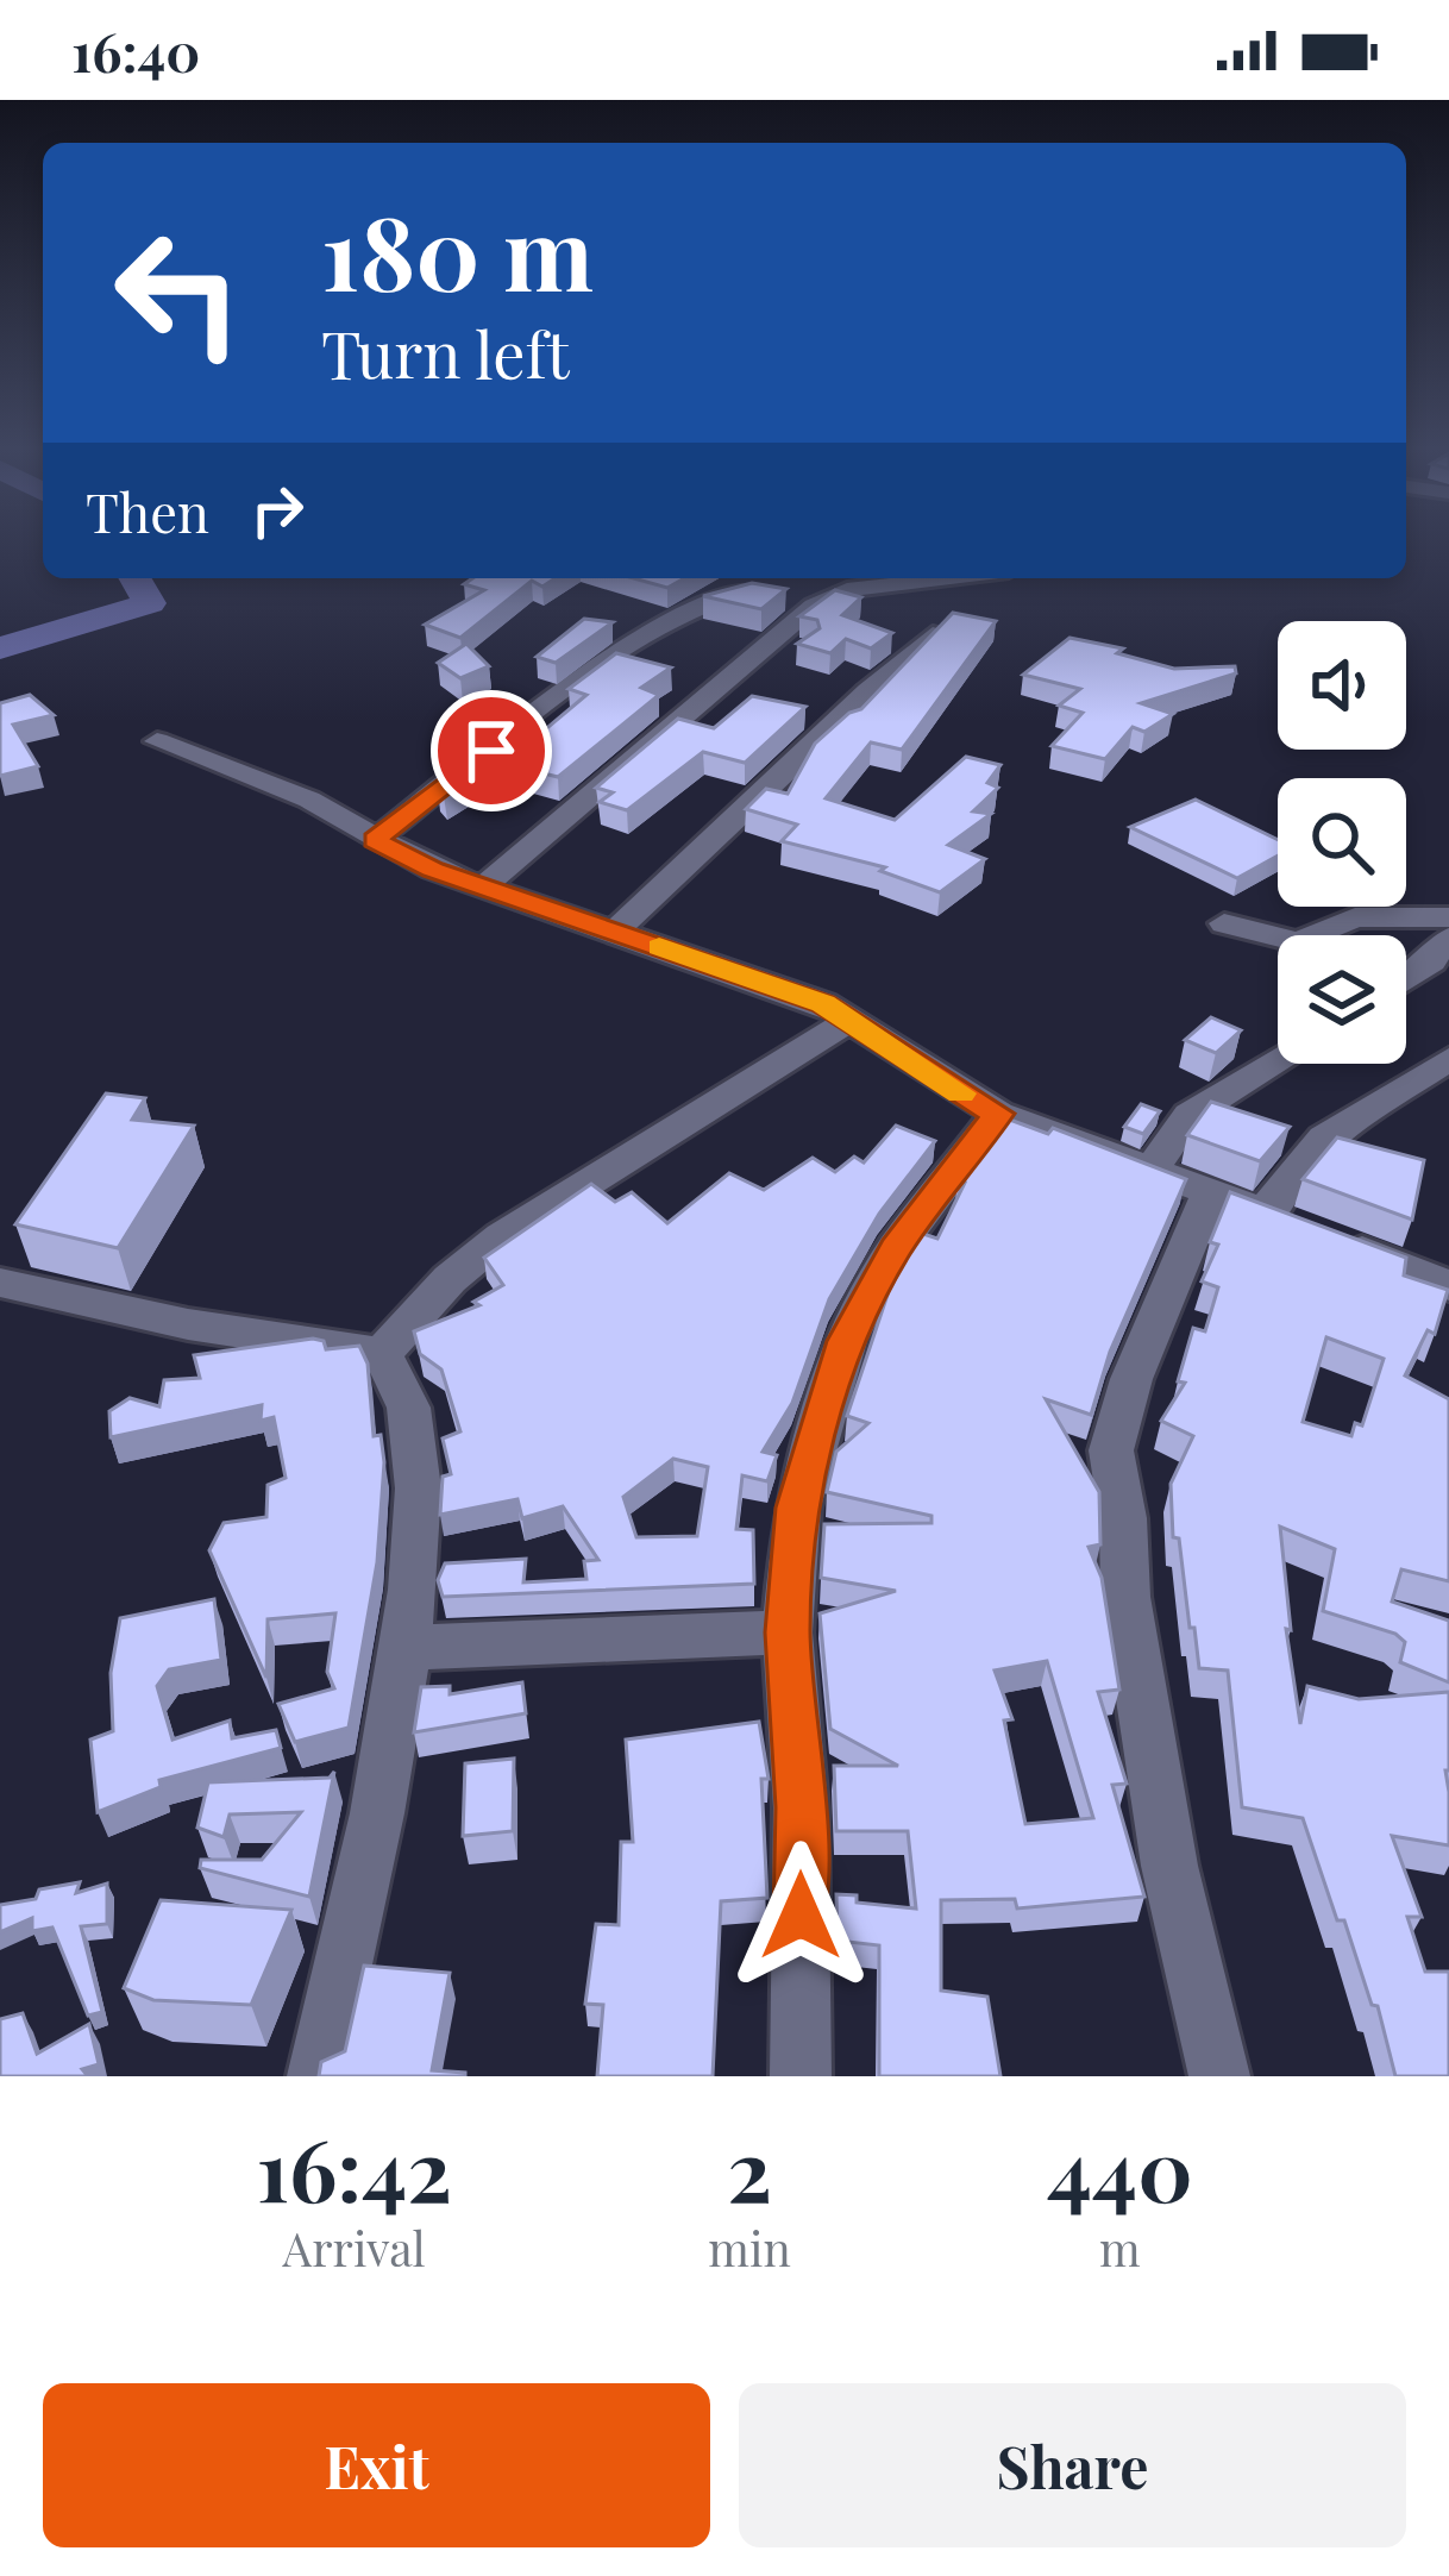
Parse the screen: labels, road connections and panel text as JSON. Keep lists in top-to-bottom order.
{
  "page": {
    "status": "16:40",
    "turn": ["180 m", "Turn left"],
    "then": "Then",
    "eta": [
      "16:42",
      "Arrival",
      "2",
      "min",
      "440",
      "m"
    ],
    "buttons": ["Exit", "Share"]
  }
}
